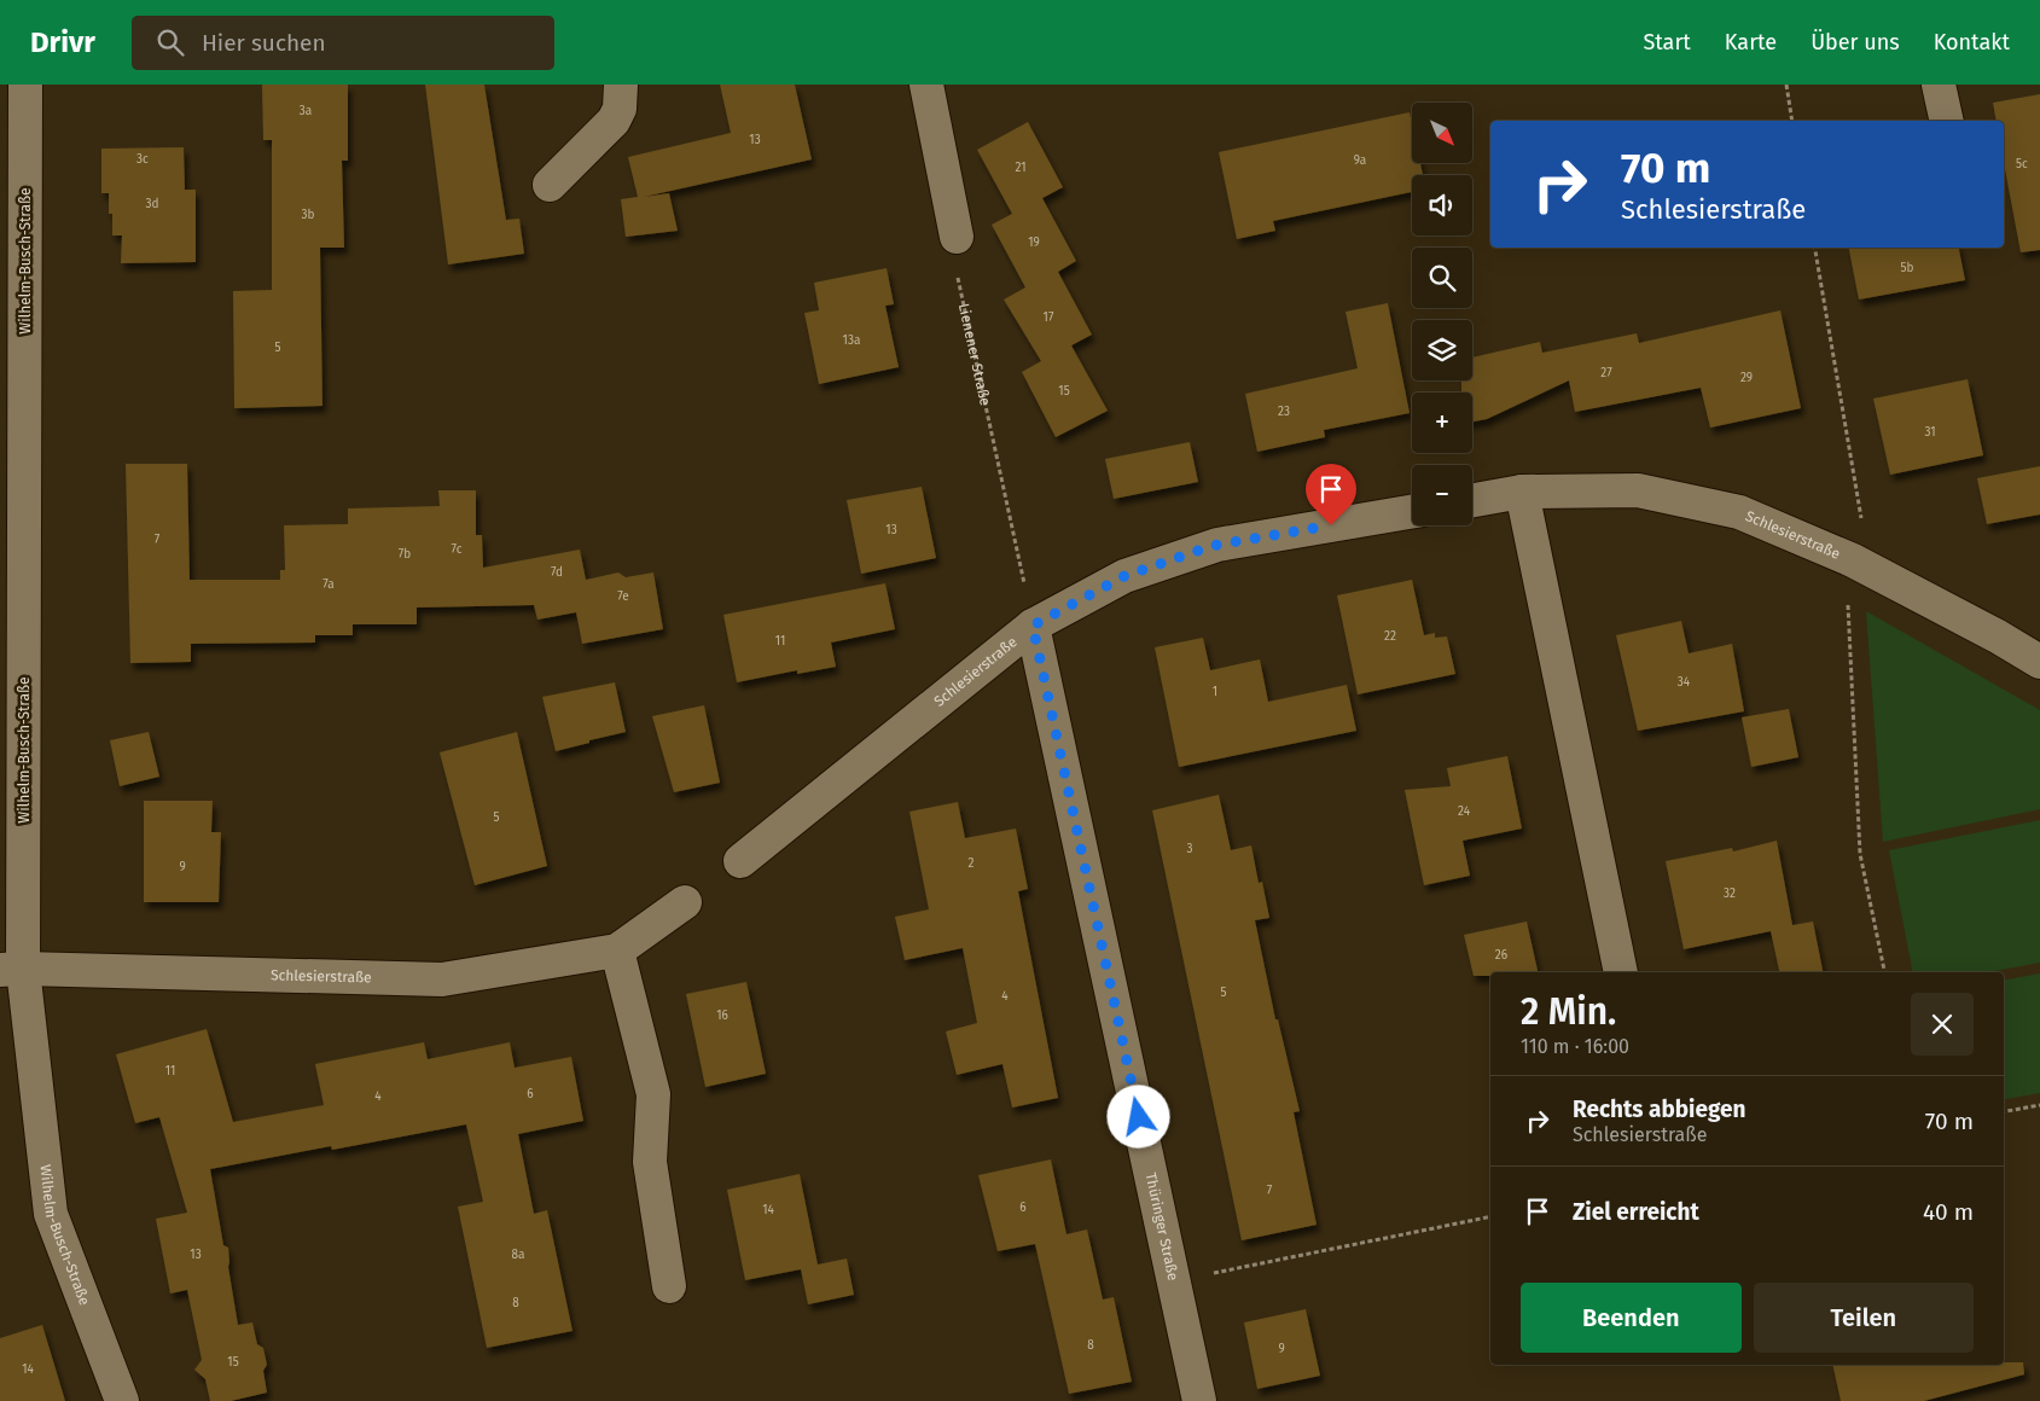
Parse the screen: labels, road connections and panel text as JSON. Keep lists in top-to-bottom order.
{
  "streets": {
    "street": ["Wilhelm-Busch-Straße", "Schlesierstraße", "Thüringer Straße"],
    "path": ["Lienener Straße"]
  },
  "crossings": [
    ["Wilhelm-Busch-Straße", "Schlesierstraße"],
    ["Lienener Straße", "Schlesierstraße"],
    ["Lienener Straße", "Thüringer Straße"],
    ["Schlesierstraße", "Thüringer Straße"]
  ],
  "house_numbers": [
    "3a",
    "13",
    "3c",
    "9a",
    "5c",
    "21",
    "3d",
    "3b",
    "19",
    "5b",
    "17",
    "13a",
    "5",
    "27",
    "29",
    "15",
    "23",
    "31",
    "13",
    "7",
    "7c",
    "7b",
    "7d",
    "7a",
    "7e",
    "22",
    "11",
    "34",
    "1",
    "24",
    "5",
    "3",
    "2",
    "9",
    "32",
    "26",
    "5",
    "4",
    "16",
    "11",
    "6",
    "4",
    "7",
    "6",
    "14",
    "13",
    "8a",
    "8",
    "8",
    "9",
    "15",
    "14"
  ],
  "north": "bottom right",
  "page": {
    "header": "Drivr",
    "search": "Hier suchen",
    "nav": [
      "Start",
      "Karte",
      "Über uns",
      "Kontakt"
    ],
    "map_buttons": ["+", "−"],
    "turn": ["70 m", "Schlesierstraße"],
    "heading": ["2 Min.", "110 m · 16:00"],
    "list": [
      {
        "name": "Rechts abbiegen",
        "note": "Schlesierstraße",
        "value": "70 m"
      },
      {
        "name": "Ziel erreicht",
        "value": "40 m"
      }
    ],
    "buttons": ["Beenden", "Teilen"]
  }
}
